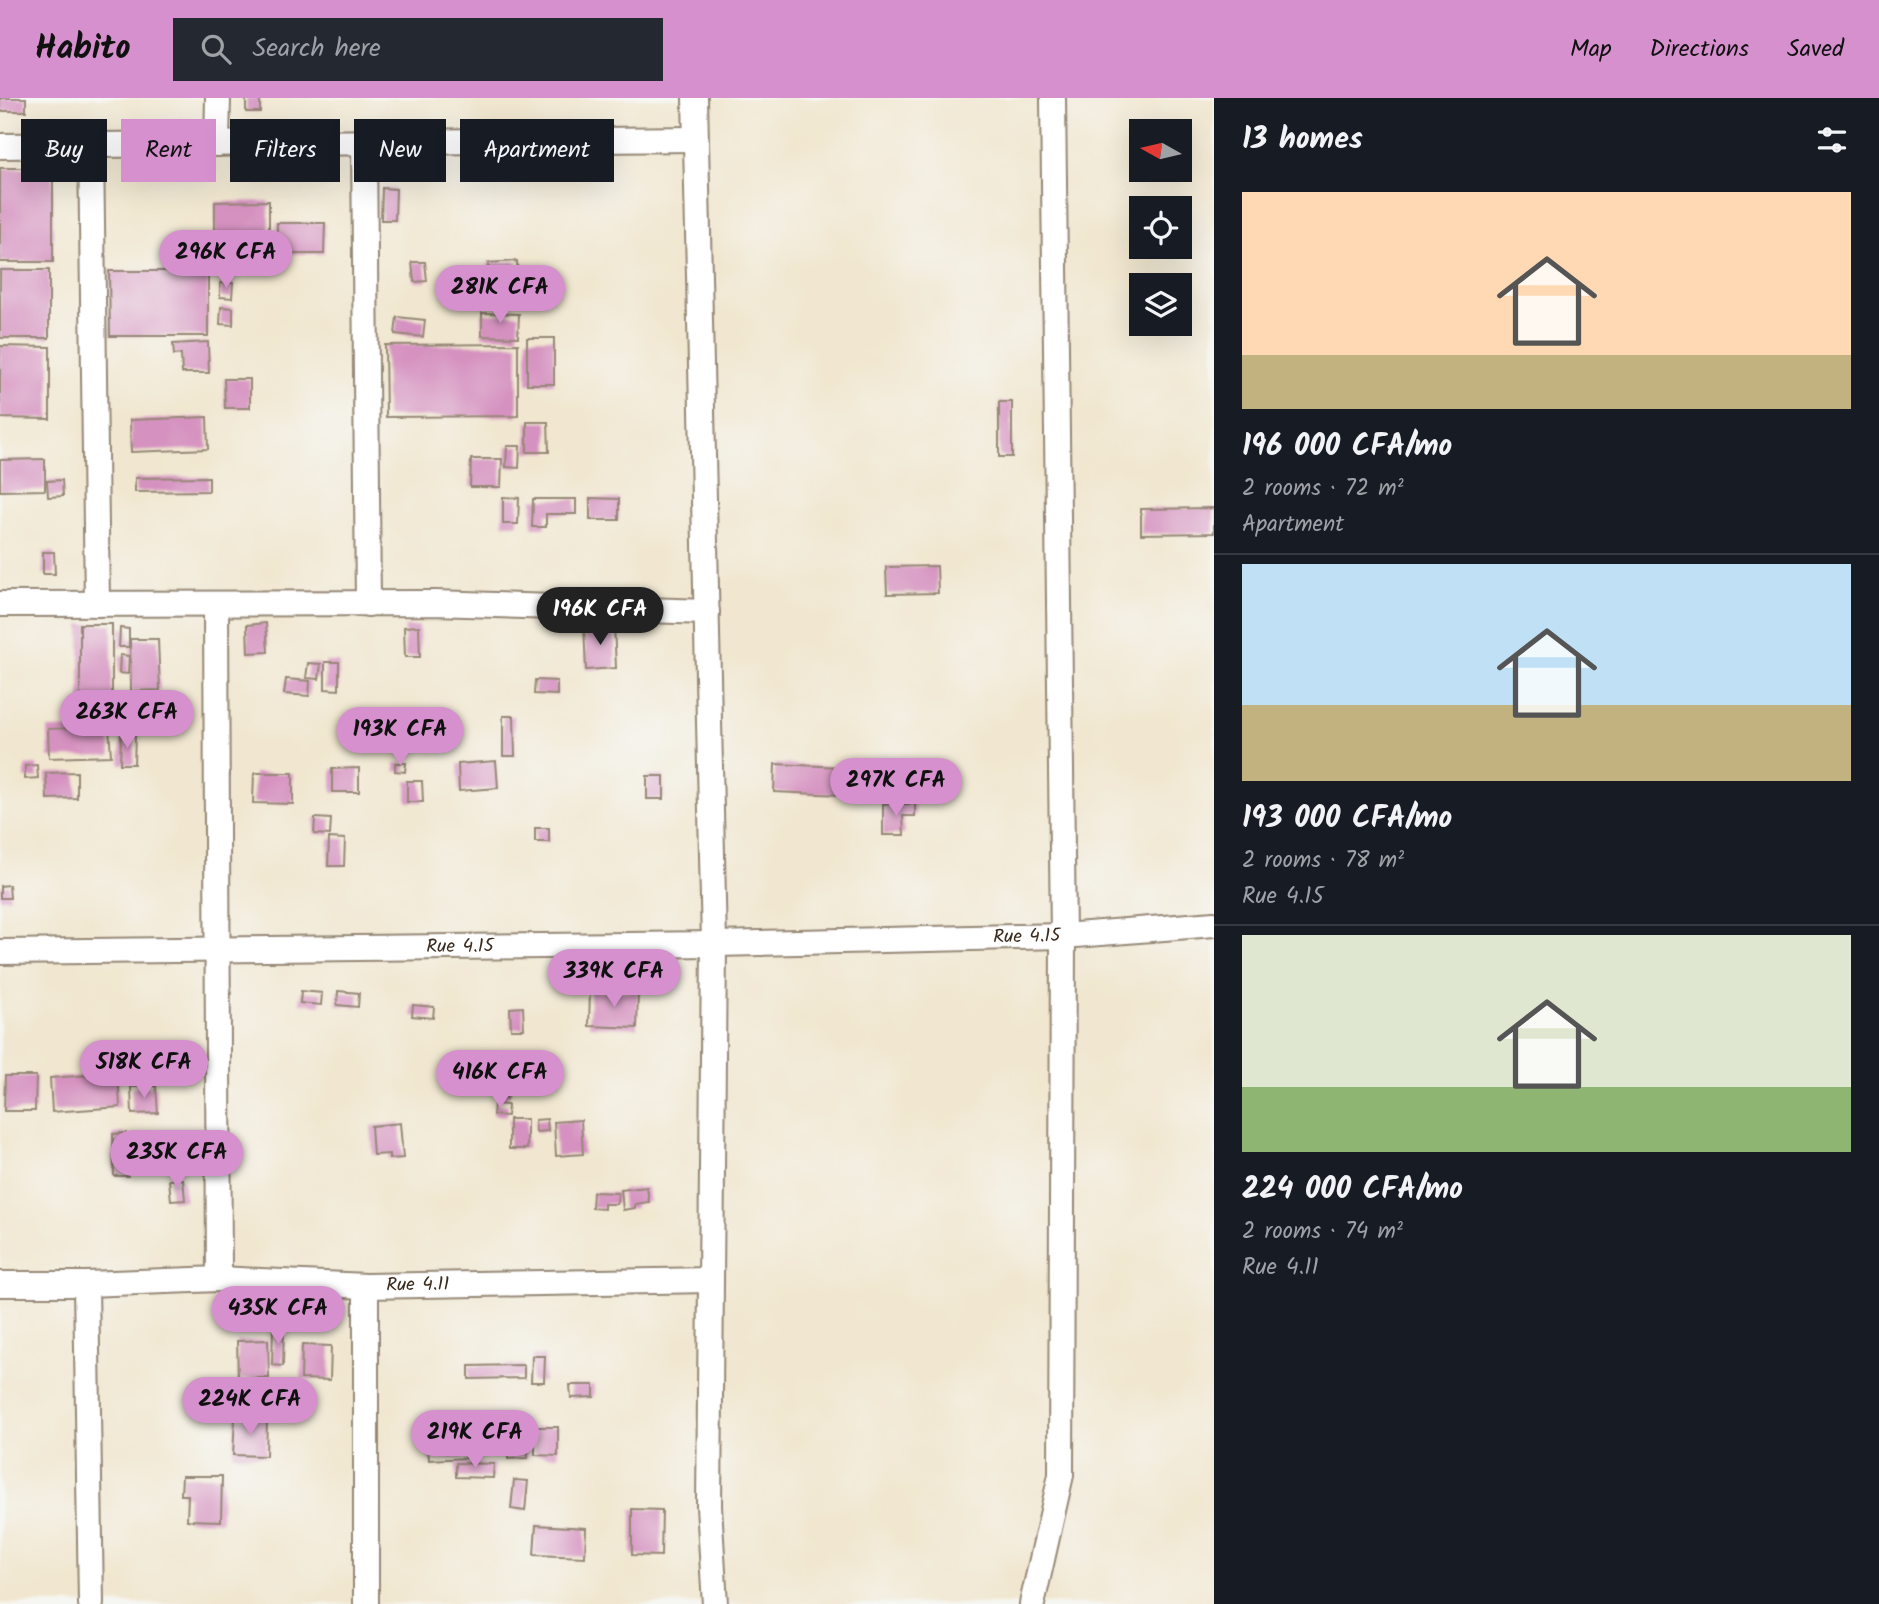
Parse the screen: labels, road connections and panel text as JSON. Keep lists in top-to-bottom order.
{
  "streets": {
    "street": ["Rue 4.15", "Rue 4.11"]
  },
  "north": "left",
  "page": {
    "header": "Habito",
    "search": "Search here",
    "nav": ["Map", "Directions", "Saved"],
    "heading": "13 homes",
    "chip": [
      "Buy",
      "Rent",
      "Filters",
      "New",
      "Apartment"
    ],
    "list": [
      {
        "name": "196 000 CFA/mo",
        "note": "2 rooms · 72 m² · Apartment"
      },
      {
        "name": "193 000 CFA/mo",
        "note": "2 rooms · 78 m² · Rue 4.15"
      },
      {
        "name": "224 000 CFA/mo",
        "note": "2 rooms · 74 m² · Rue 4.11"
      }
    ],
    "price": [
      "296K CFA",
      "281K CFA",
      "196K CFA",
      "263K CFA",
      "193K CFA",
      "297K CFA",
      "339K CFA",
      "518K CFA",
      "416K CFA",
      "235K CFA",
      "435K CFA",
      "224K CFA",
      "219K CFA"
    ]
  }
}
